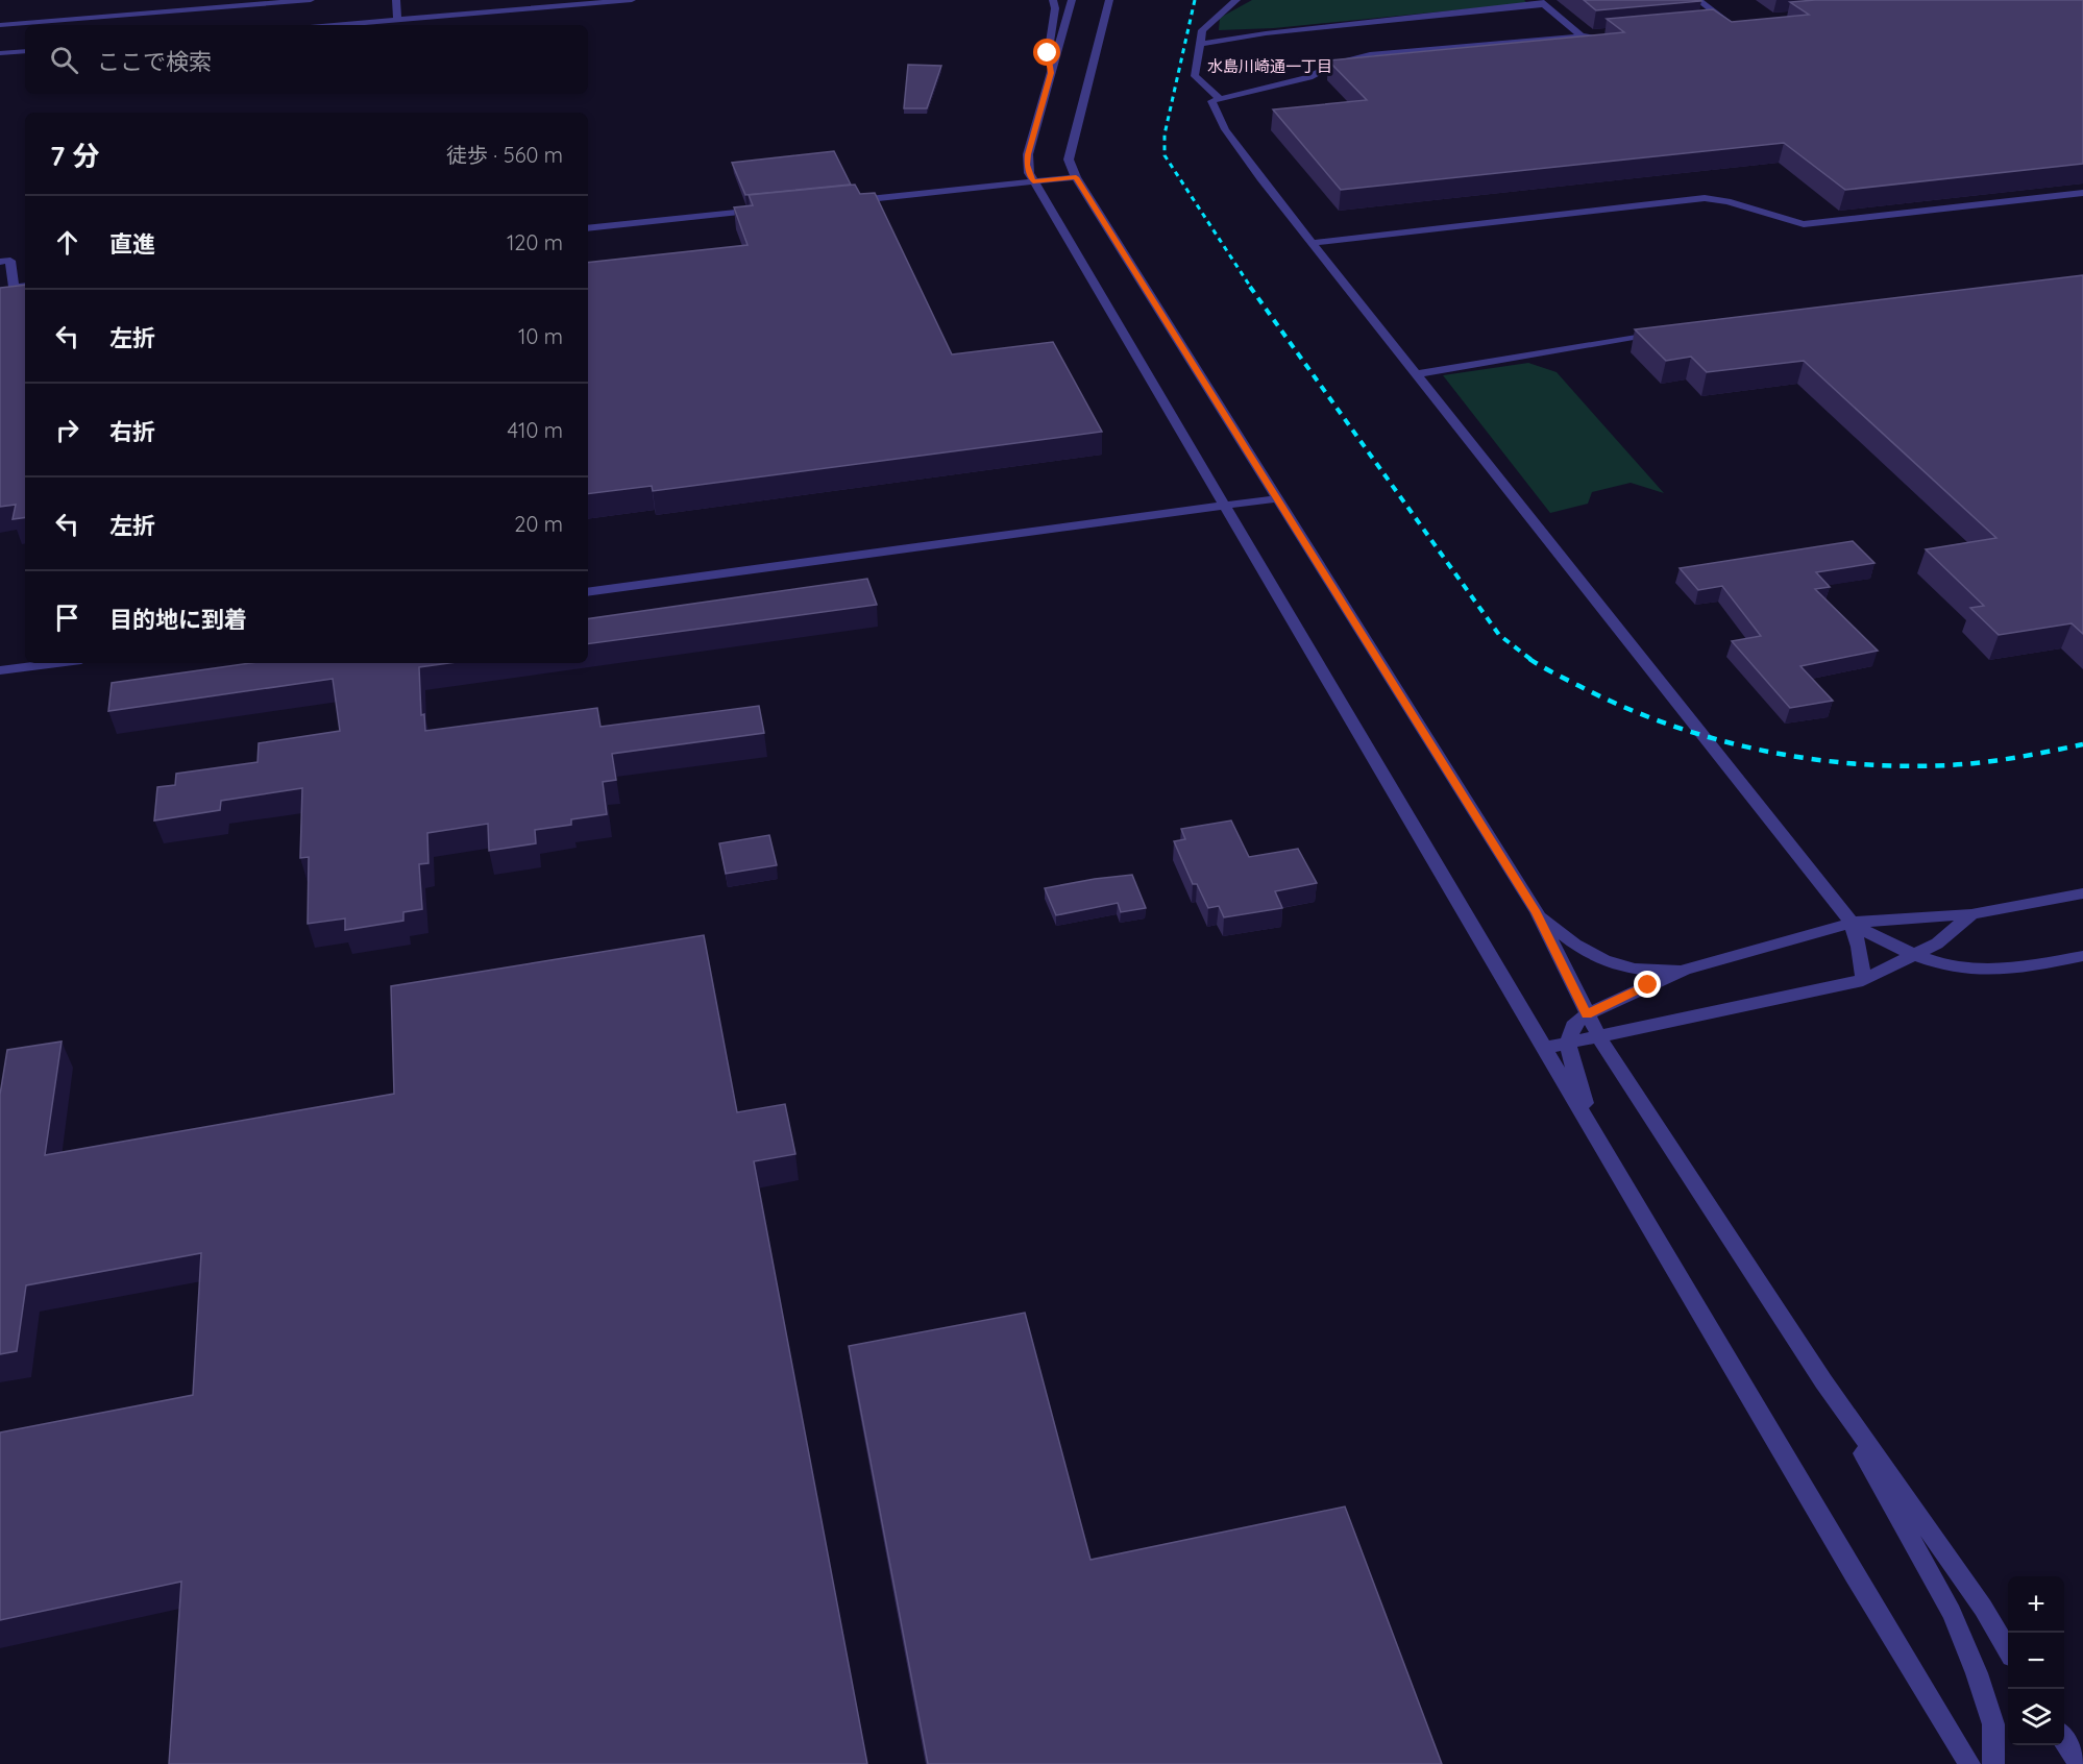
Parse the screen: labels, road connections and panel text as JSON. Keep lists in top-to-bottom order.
{
  "districts": ["水島川崎通一丁目"],
  "page": {
    "search": "ここで検索",
    "heading": ["7 分", "徒歩 · 560 m"],
    "list": [
      ["直進", "120 m"],
      ["左折", "10 m"],
      ["右折", "410 m"],
      ["左折", "20 m"],
      "目的地に到着"
    ],
    "map_buttons": ["+", "−"]
  }
}
